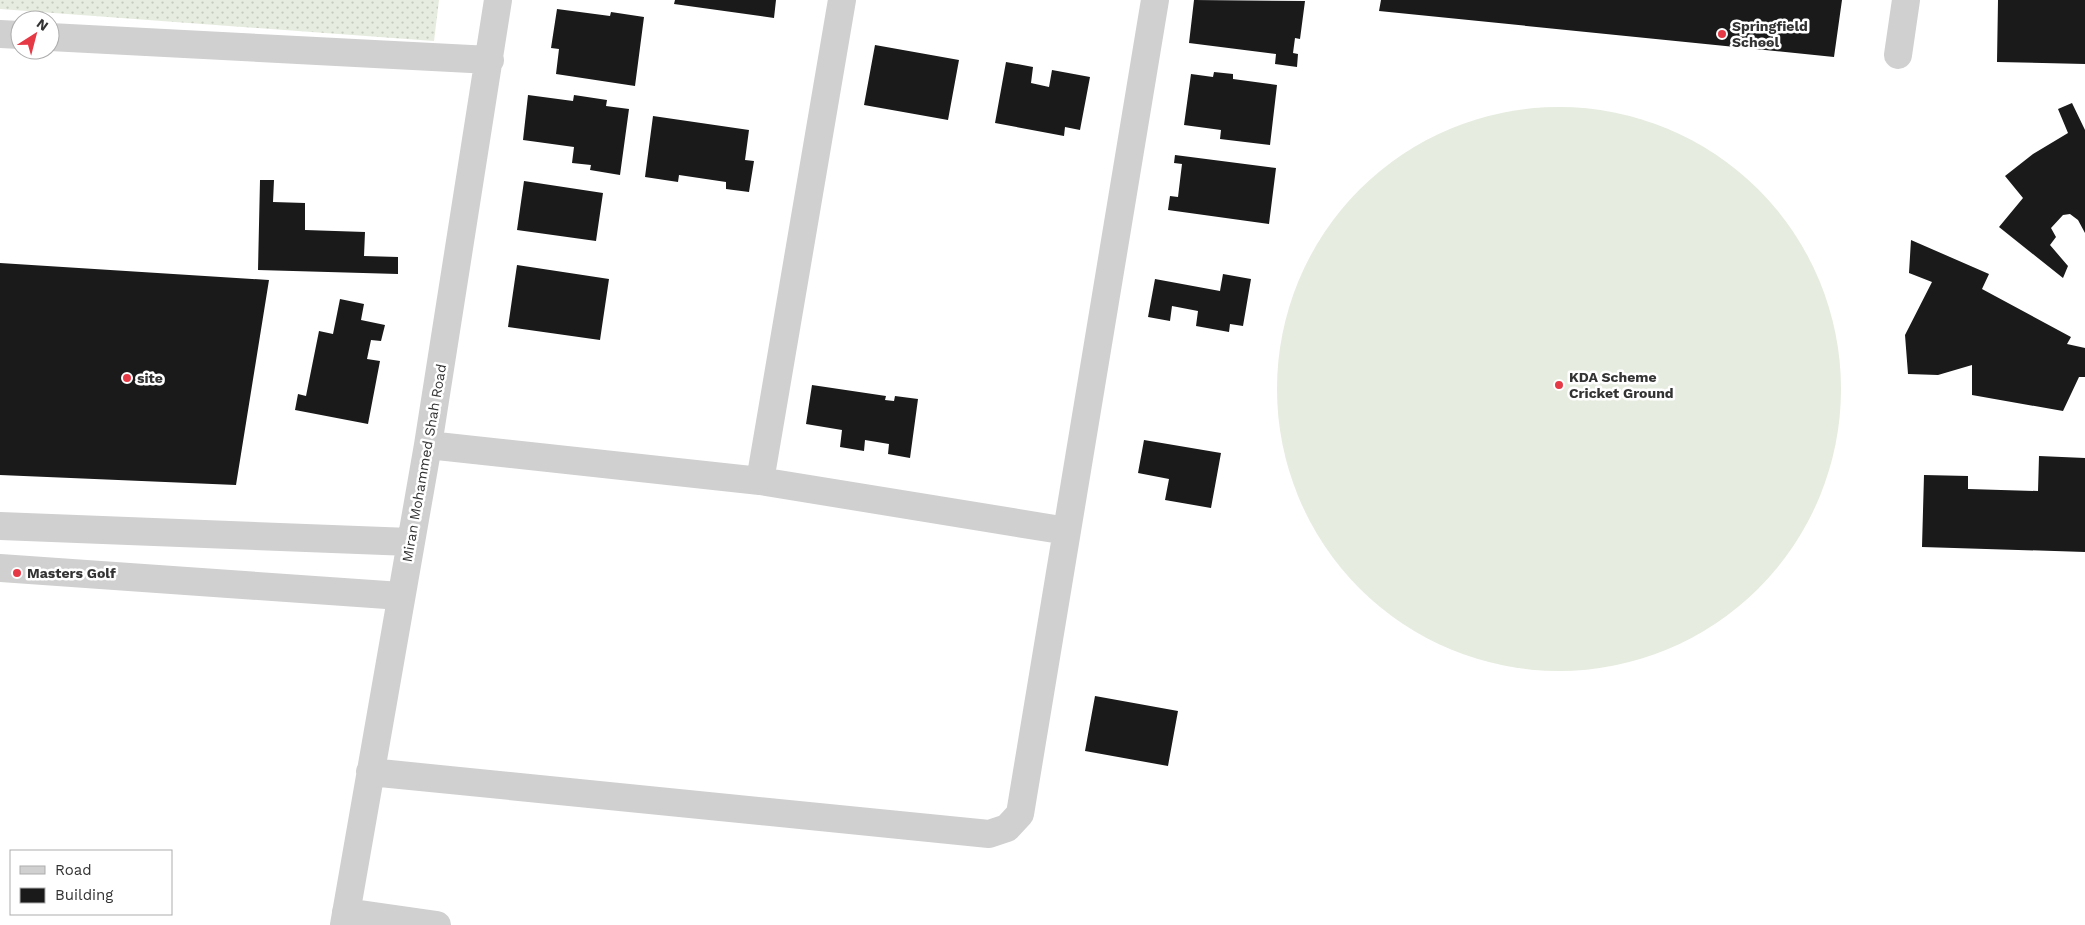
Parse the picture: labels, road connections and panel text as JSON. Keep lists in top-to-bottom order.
{
  "streets": {
    "street": ["Miran Mohammed Shah Road"]
  },
  "places": [
    "Springfield School",
    "site",
    "KDA Scheme Cricket Ground",
    "Masters Golf"
  ],
  "legend": ["Road", "Building"],
  "north": "top right"
}
